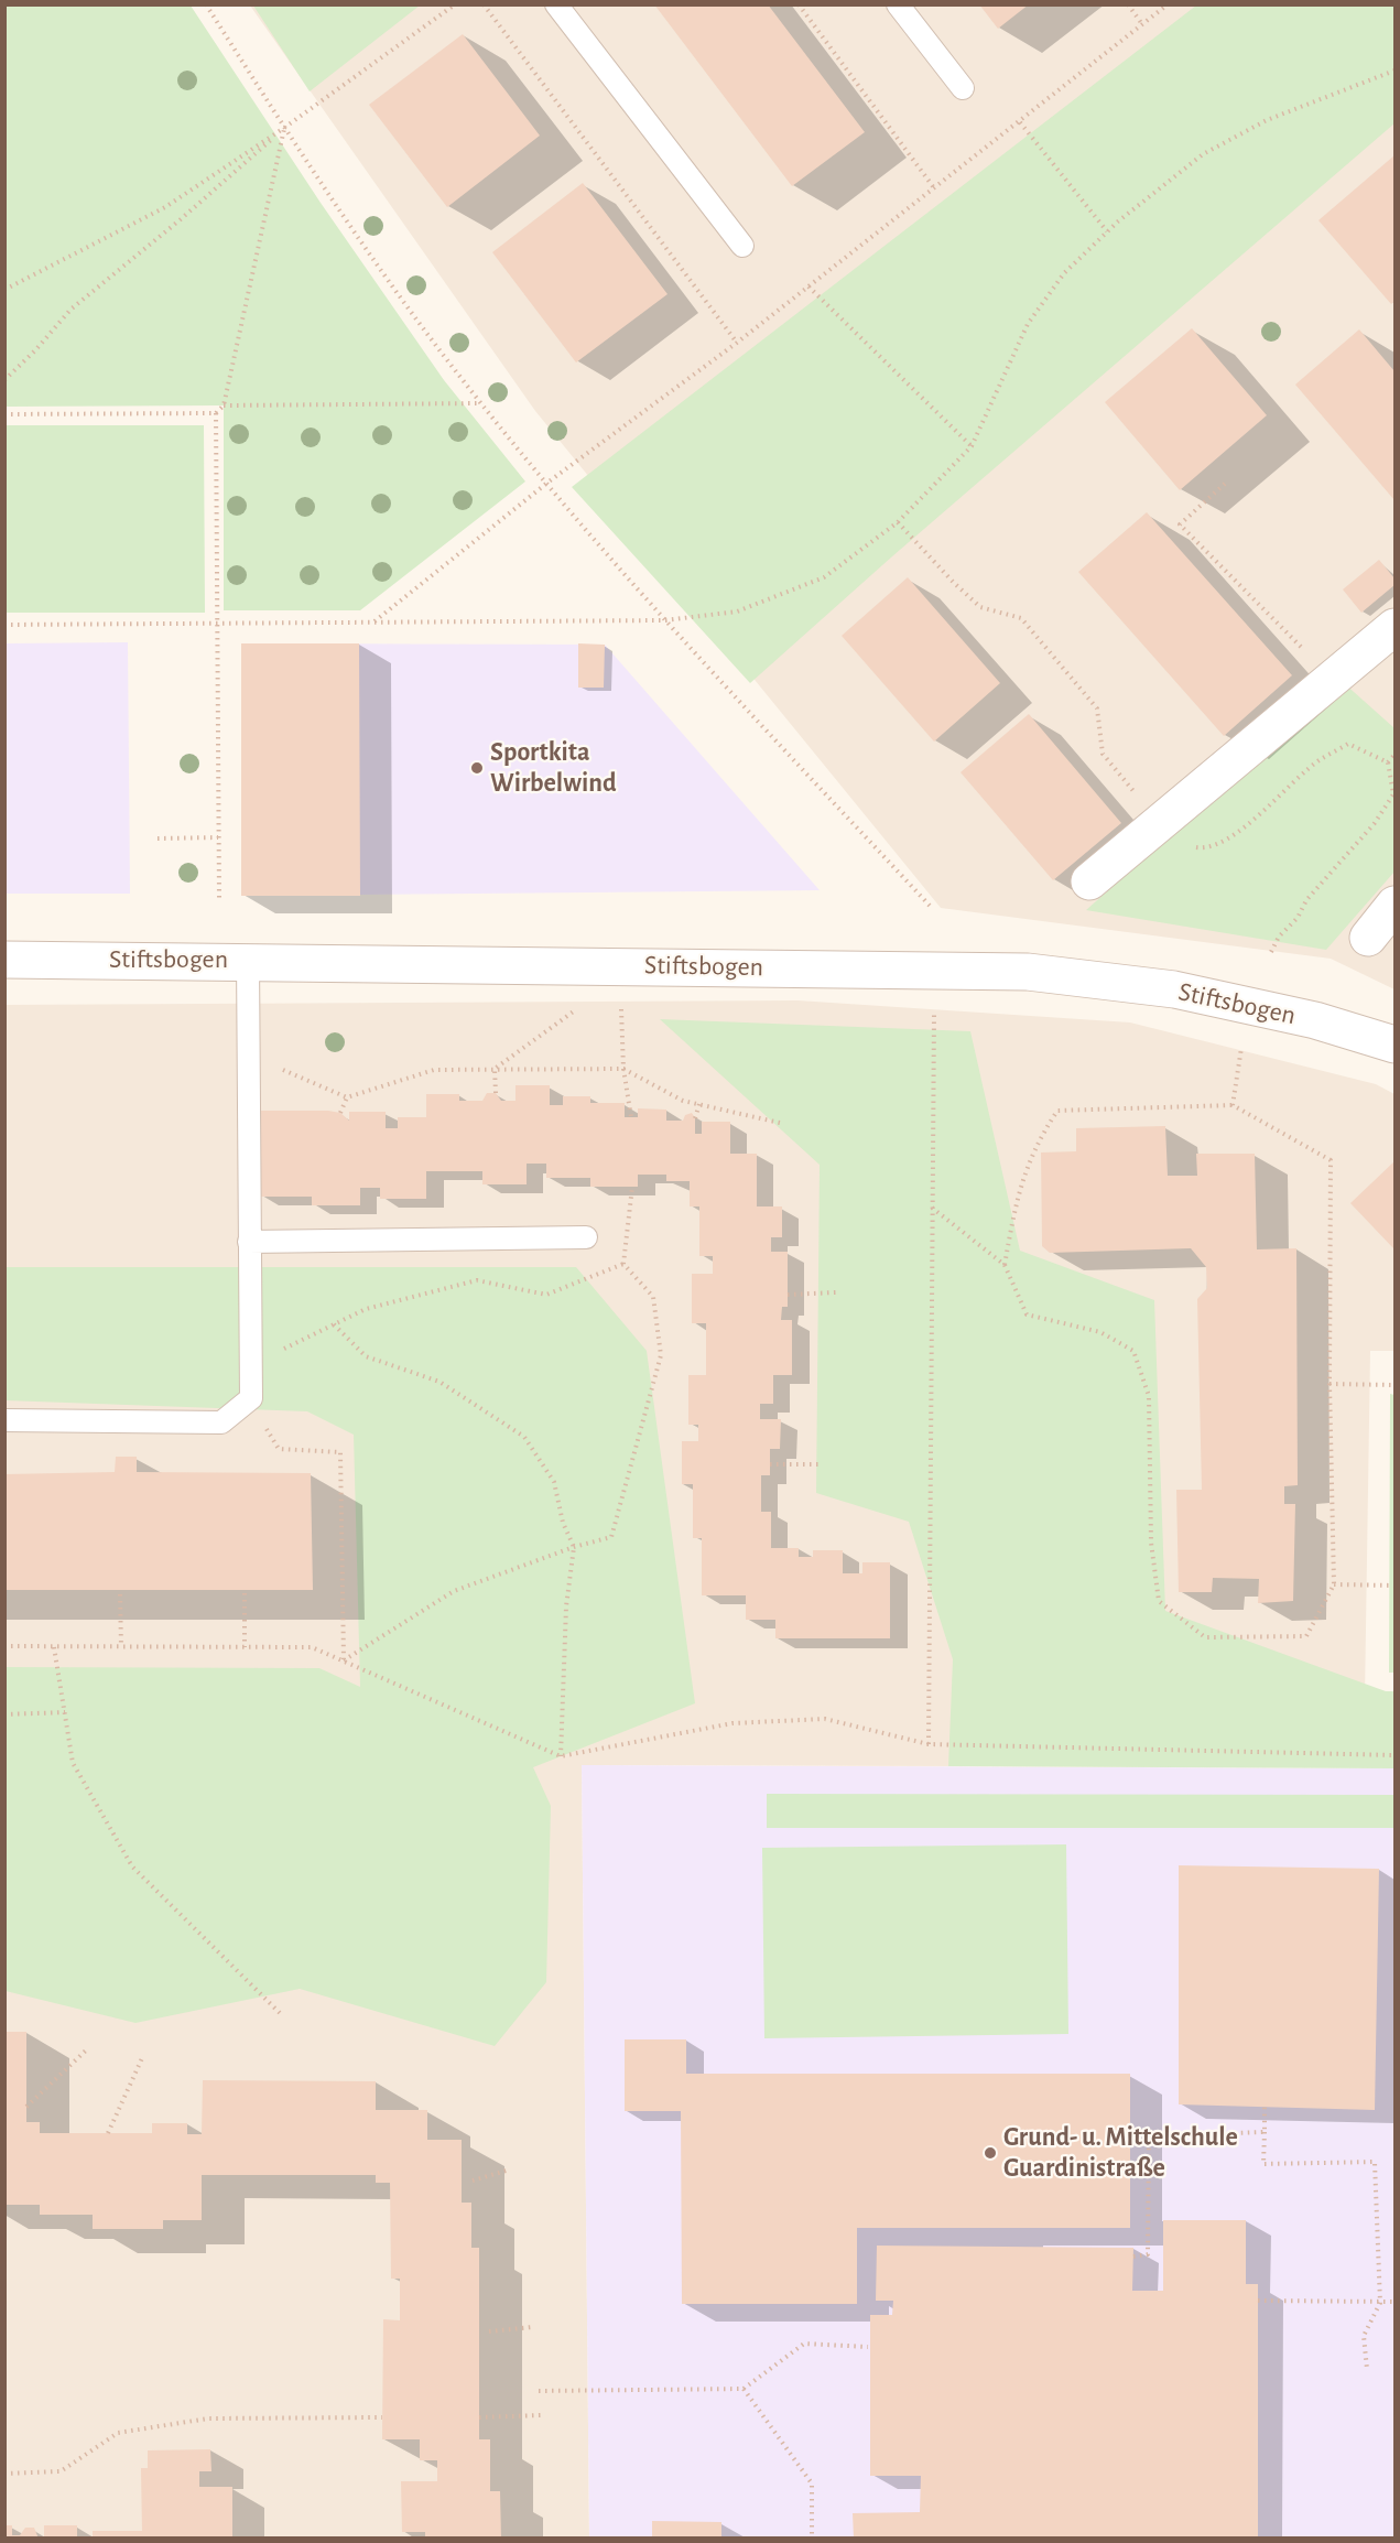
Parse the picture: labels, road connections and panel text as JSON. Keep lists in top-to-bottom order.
{
  "streets": {
    "street": ["Stiftsbogen"]
  },
  "places": ["Sportkita Wirbelwind", "Grund- u. Mittelschule Guardinistraße"]
}
